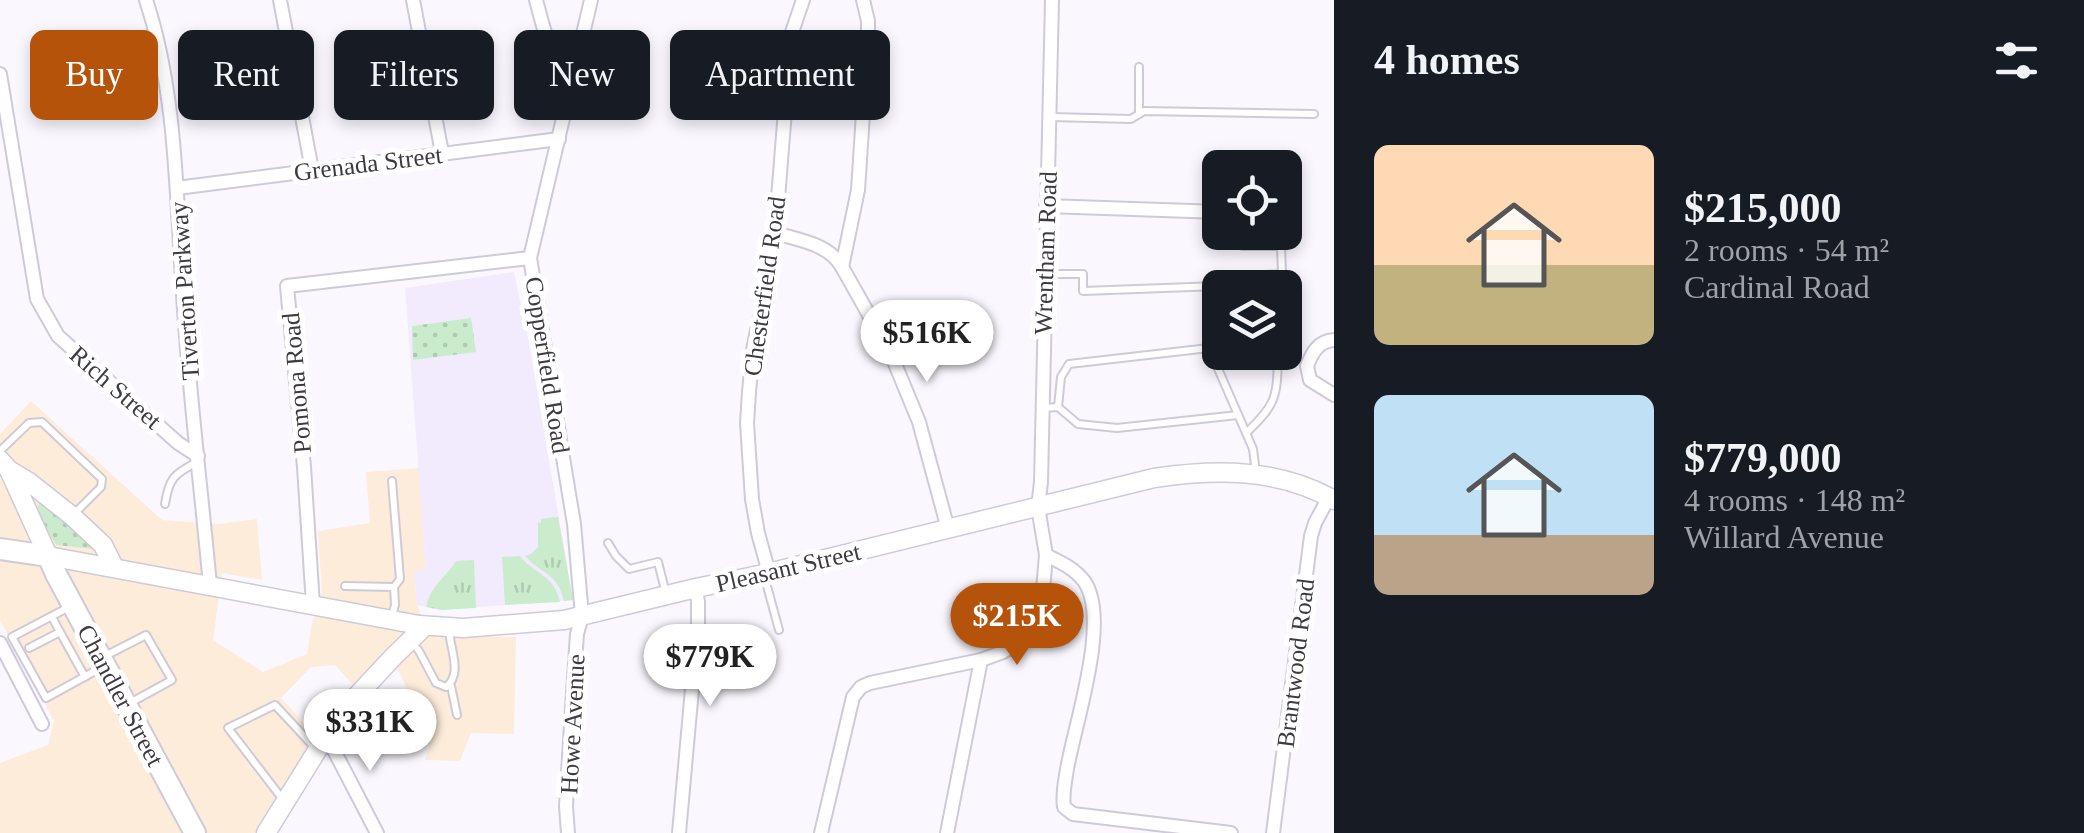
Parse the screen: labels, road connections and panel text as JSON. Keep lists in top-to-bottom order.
{
  "streets": {
    "main road": ["Pleasant Street", "Chandler Street"],
    "street": [
      "Grenada Street",
      "Wrentham Road",
      "Chesterfield Road",
      "Tiverton Parkway",
      "Copperfield Road",
      "Pomona Road",
      "Rich Street",
      "Brantwood Road",
      "Howe Avenue"
    ]
  },
  "crossings": [
    ["Grenada Street", "Tiverton Parkway"],
    ["Grenada Street", "Copperfield Road"],
    ["Wrentham Road", "Pleasant Street"],
    ["Chesterfield Road", "Pleasant Street"],
    ["Tiverton Parkway", "Rich Street"],
    ["Tiverton Parkway", "Pleasant Street"],
    ["Copperfield Road", "Pomona Road"],
    ["Copperfield Road", "Pleasant Street"],
    ["Copperfield Road", "Howe Avenue"],
    ["Pomona Road", "Pleasant Street"],
    ["Pleasant Street", "Brantwood Road"],
    ["Pleasant Street", "Chandler Street"],
    ["Pleasant Street", "Howe Avenue"]
  ],
  "page": {
    "heading": "4 homes",
    "chip": [
      "Buy",
      "Rent",
      "Filters",
      "New",
      "Apartment"
    ],
    "list": [
      {
        "name": "$215,000",
        "note": "2 rooms · 54 m² · Cardinal Road"
      },
      {
        "name": "$779,000",
        "note": "4 rooms · 148 m² · Willard Avenue"
      }
    ],
    "price": [
      "$516K",
      "$215K",
      "$779K",
      "$331K"
    ]
  }
}
